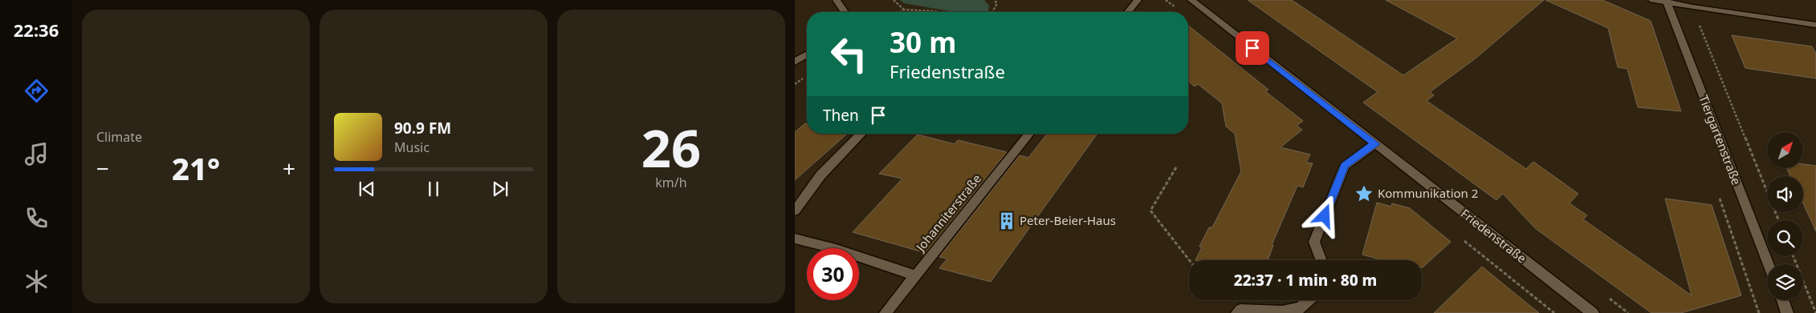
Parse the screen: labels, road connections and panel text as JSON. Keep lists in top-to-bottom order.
{
  "streets": {
    "street": ["Tiergartenstraße", "Johanniterstraße", "Friedenstraße"]
  },
  "places": {
    "place": ["Kommunikation 2"],
    "building": ["Peter-Beier-Haus"]
  },
  "north": "top right",
  "page": {
    "tabs": "22:36",
    "tile": [
      "Climate",
      ["26", "km/h"]
    ],
    "turn": ["30 m", "Friedenstraße"],
    "then": "Then",
    "song": ["90.9 FM", "Music"],
    "heat": ["−", "21°", "+"],
    "limit": "30",
    "trip": "22:37 · 1 min · 80 m"
  }
}
